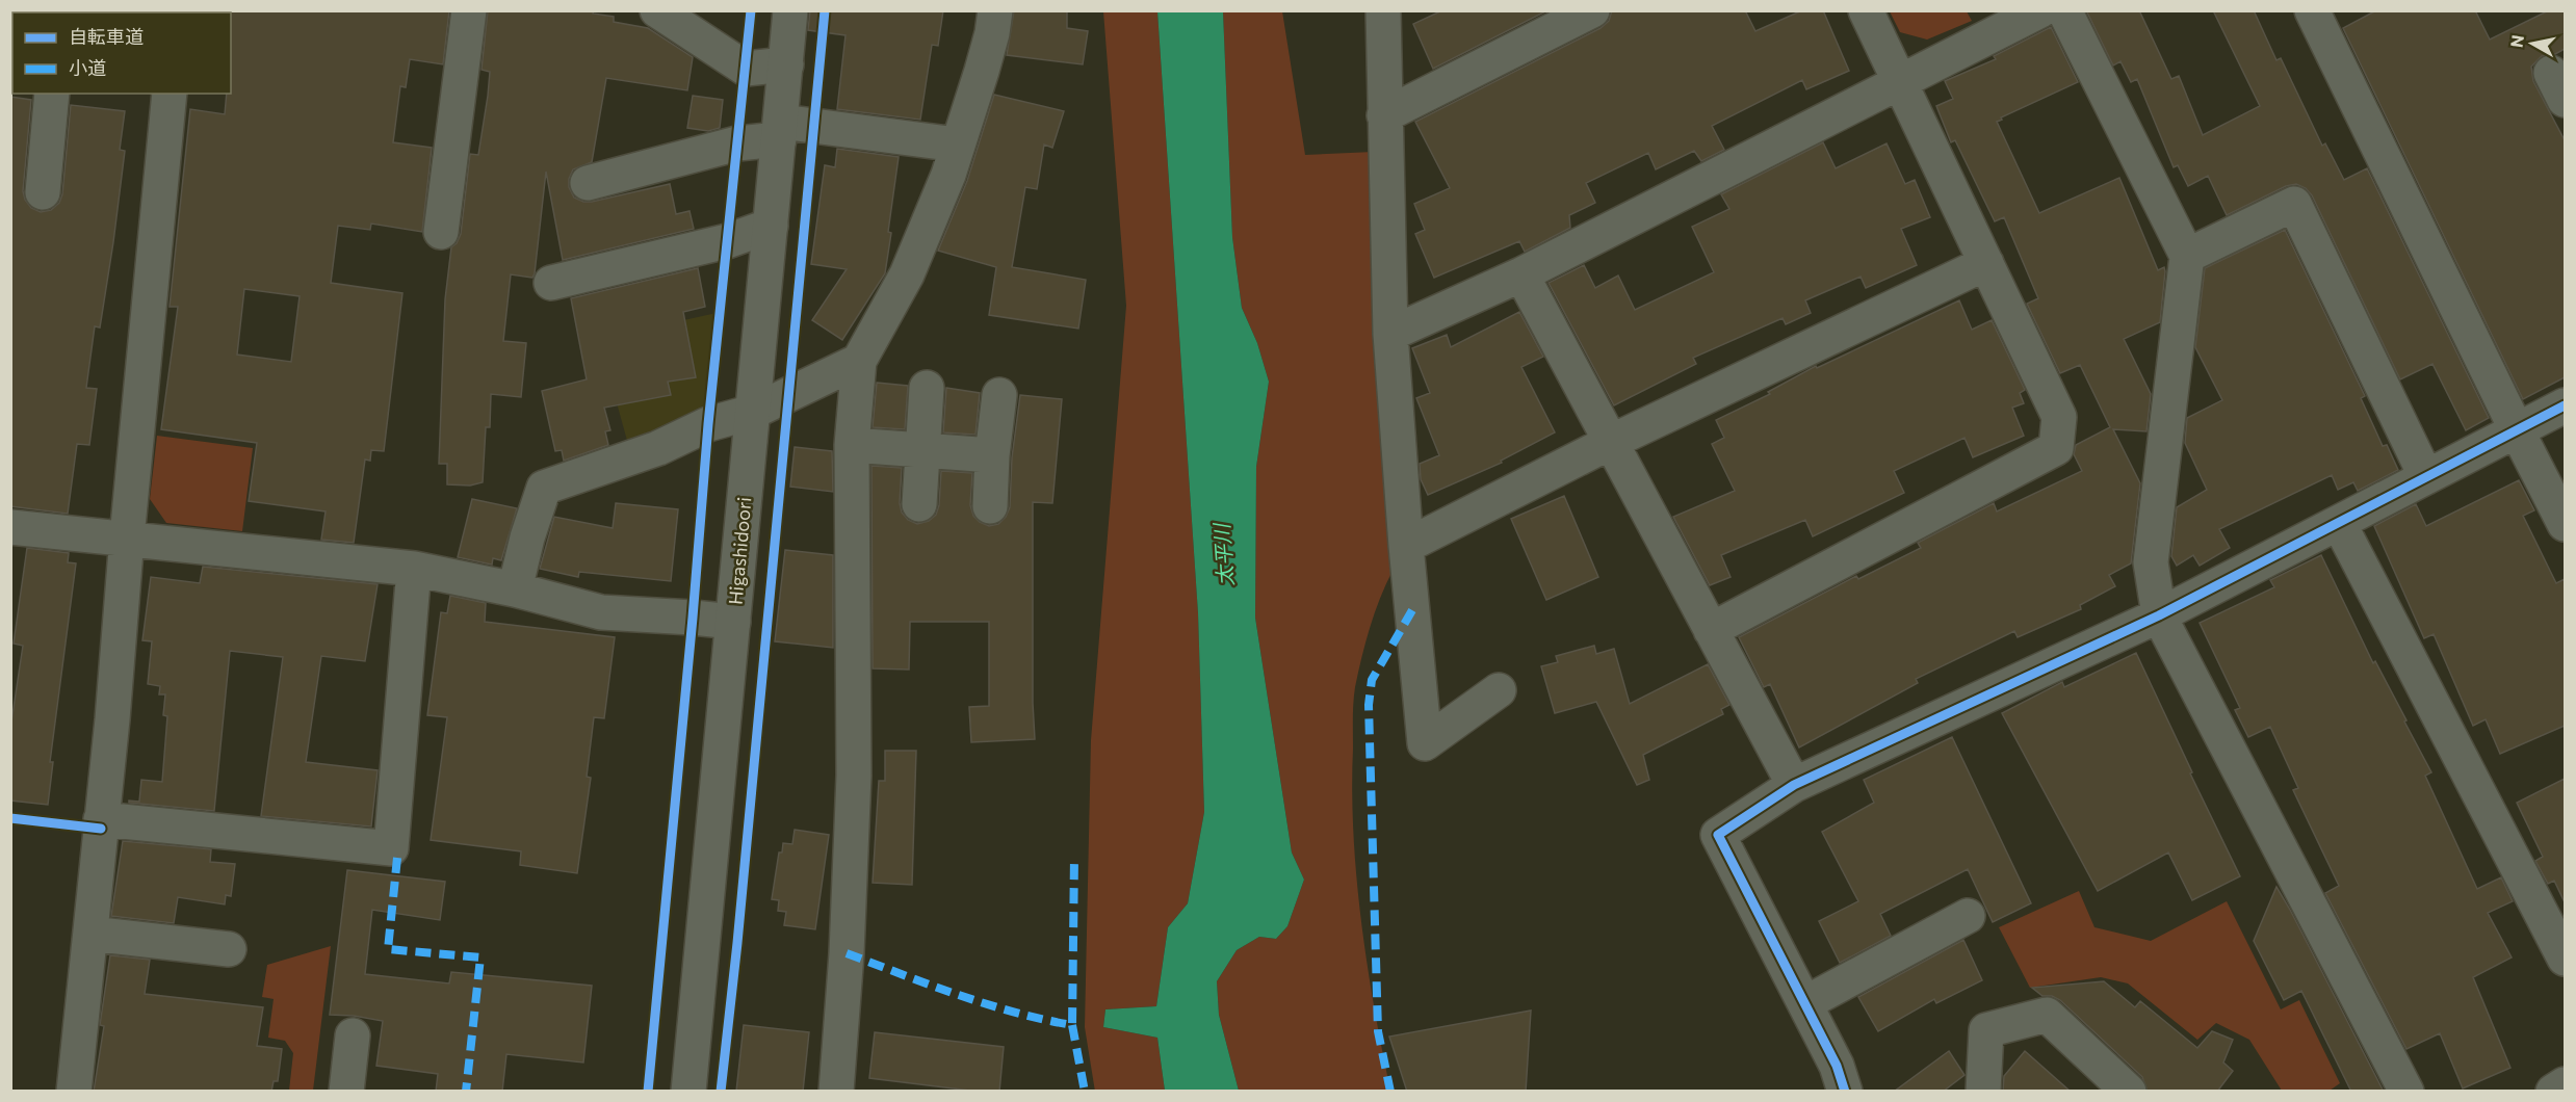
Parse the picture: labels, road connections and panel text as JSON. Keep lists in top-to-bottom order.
{
  "streets": {
    "street": ["Higashidoori"]
  },
  "water": ["太平川"],
  "legend": ["自転車道", "小道"],
  "north": "left"
}
